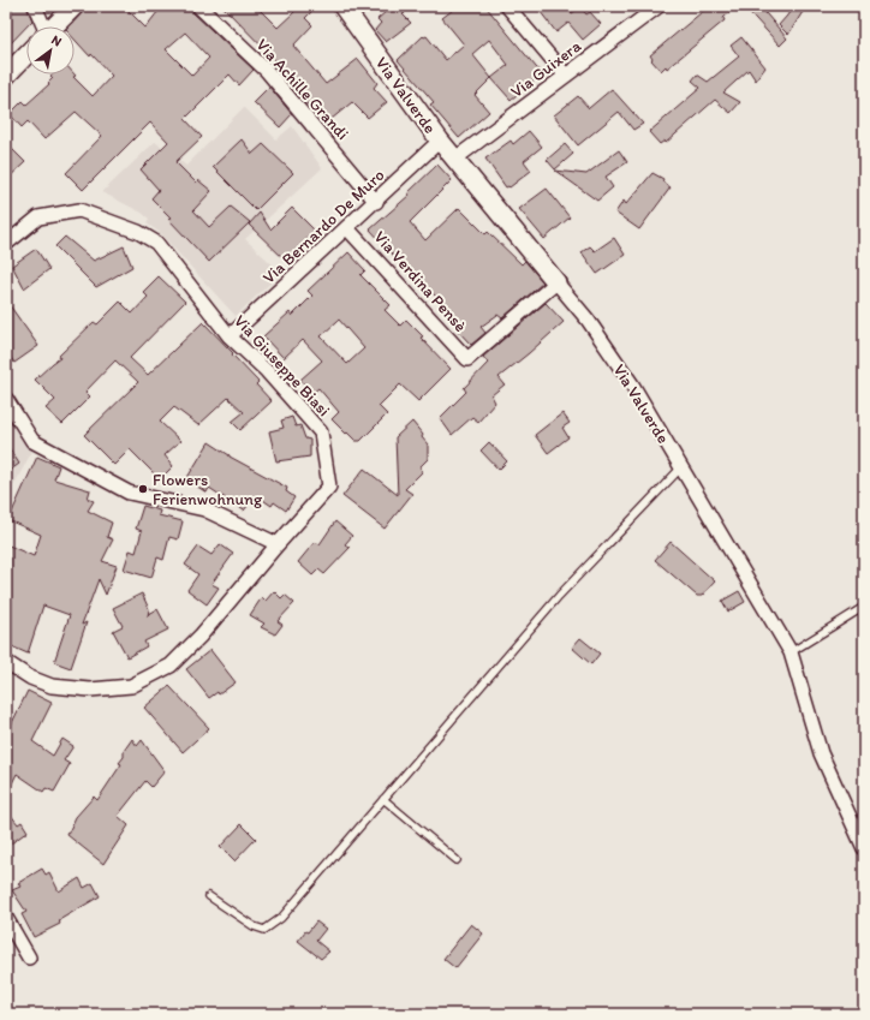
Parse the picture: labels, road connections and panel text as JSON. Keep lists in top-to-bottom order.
{
  "streets": {
    "street": [
      "Via Guixera",
      "Via Achille Grandi",
      "Via Valverde",
      "Via Bernardo De Muro",
      "Via Verdina Pensè",
      "Via Giuseppe Biasi"
    ]
  },
  "crossings": [
    ["Via Guixera", "Via Valverde"],
    ["Via Achille Grandi", "Via Bernardo De Muro"],
    ["Via Valverde", "Via Bernardo De Muro"],
    ["Via Valverde", "Via Verdina Pensè"],
    ["Via Bernardo De Muro", "Via Verdina Pensè"],
    ["Via Bernardo De Muro", "Via Giuseppe Biasi"]
  ],
  "places": ["Flowers Ferienwohnung"],
  "north": "top right"
}
